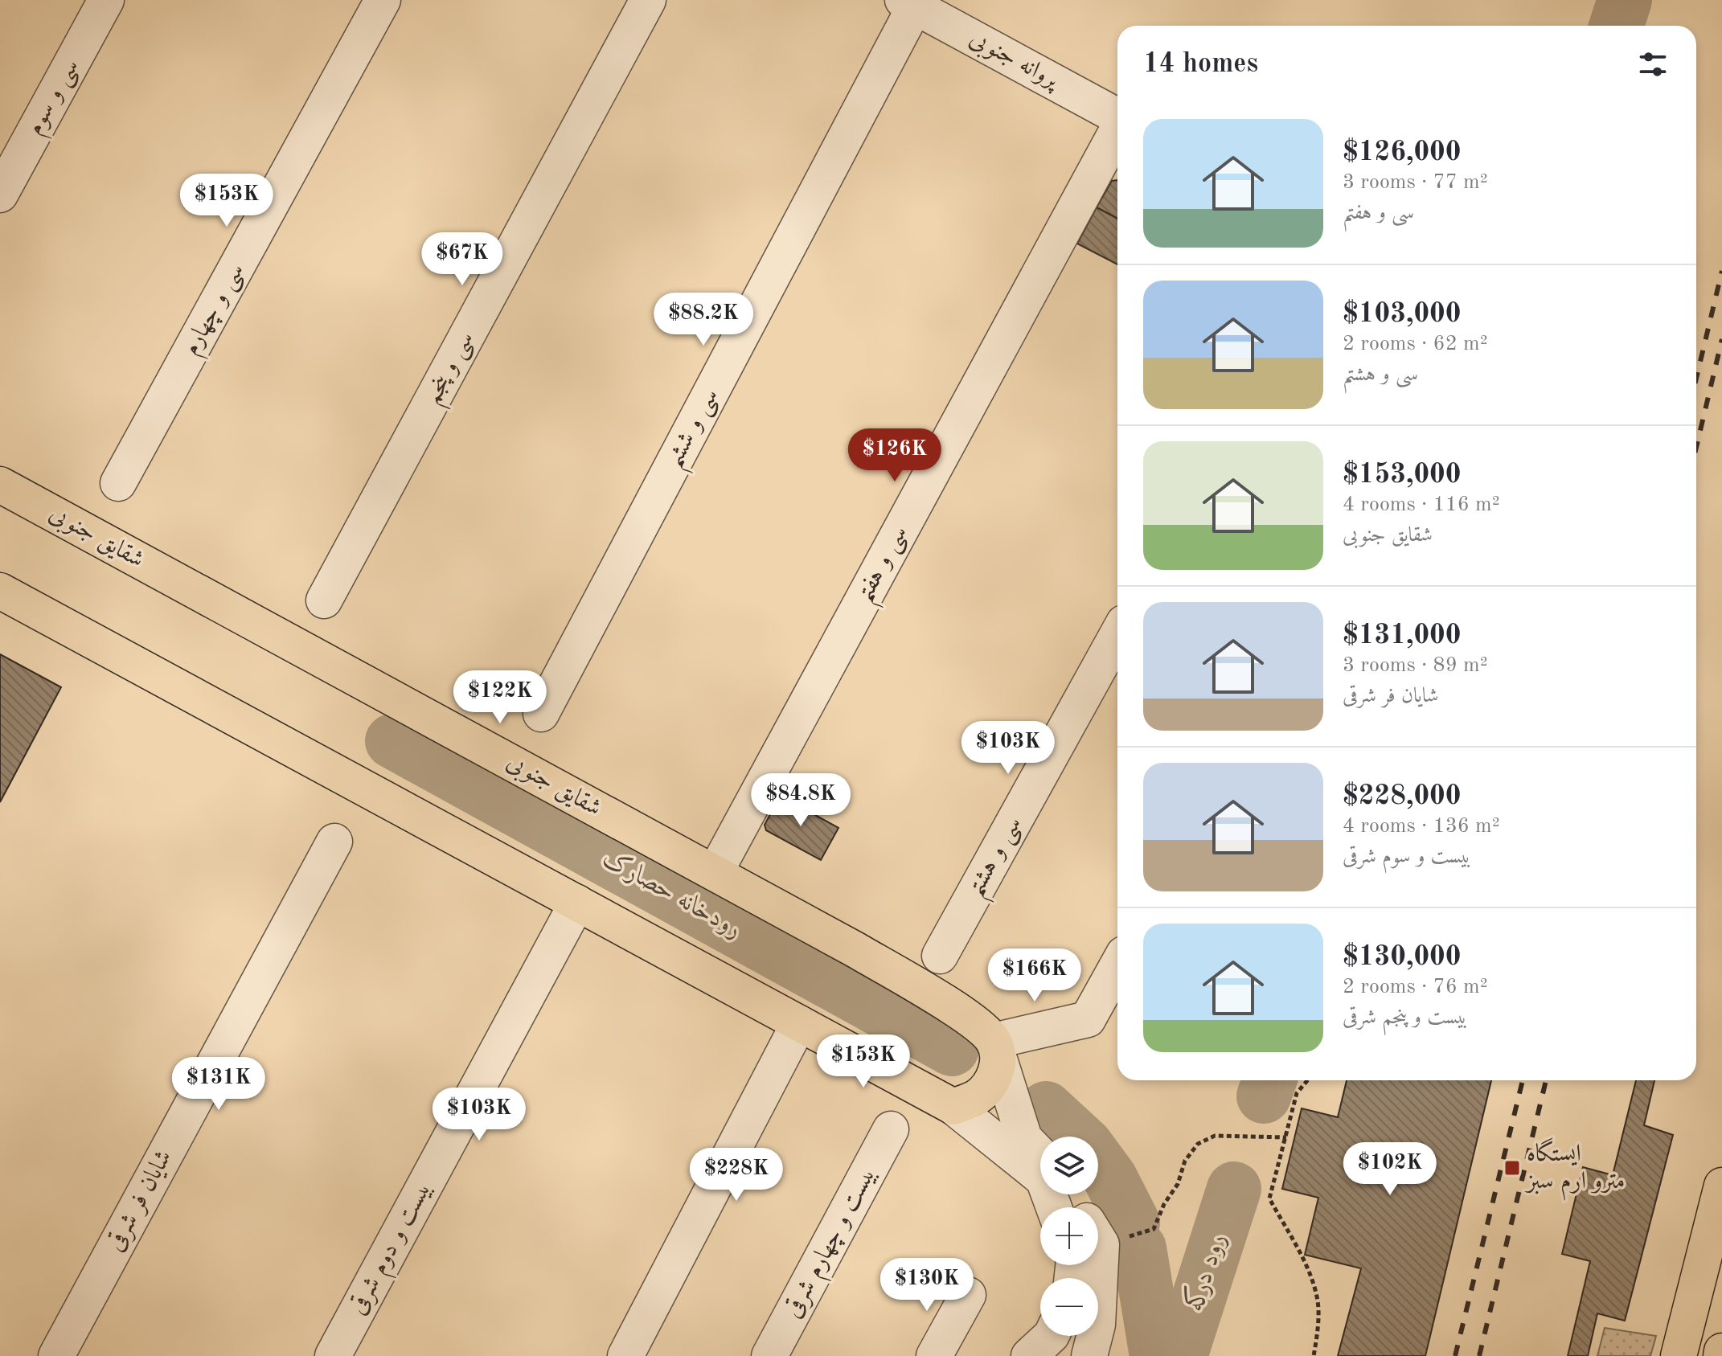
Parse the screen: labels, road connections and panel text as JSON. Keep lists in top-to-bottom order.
{
  "streets": {
    "main road": ["شقایق جنوبی"],
    "street": [
      "پروانه جنوبی",
      "سی و سوم",
      "سی و چهارم",
      "سی و پنجم",
      "سی و ششم",
      "سی و هفتم",
      "سی و هشتم",
      "شایان فر شرقی",
      "بیست و چهارم شرقی",
      "بیست و دوم شرقی"
    ]
  },
  "crossings": [
    ["پروانه جنوبی", "سی و ششم"],
    ["شقایق جنوبی", "سی و هفتم"]
  ],
  "water": ["رودخانه حصارک", "رود درکه"],
  "places": {
    "transit": ["ایستگاه مترو ارم سبز"]
  },
  "page": {
    "heading": "14 homes",
    "list": [
      {
        "name": "$126,000",
        "note": "3 rooms · 77 m² · سی و هفتم"
      },
      {
        "name": "$103,000",
        "note": "2 rooms · 62 m² · سی و هشتم"
      },
      {
        "name": "$153,000",
        "note": "4 rooms · 116 m² · شقایق جنوبی"
      },
      {
        "name": "$131,000",
        "note": "3 rooms · 89 m² · شایان فر شرقی"
      },
      {
        "name": "$228,000",
        "note": "4 rooms · 136 m² · بیست و سوم شرقی"
      },
      {
        "name": "$130,000",
        "note": "2 rooms · 76 m² · بیست و پنجم شرقی"
      }
    ],
    "price": [
      "$153K",
      "$67K",
      "$88.2K",
      "$126K",
      "$122K",
      "$103K",
      "$84.8K",
      "$166K",
      "$153K",
      "$131K",
      "$103K",
      "$102K",
      "$228K",
      "$130K"
    ],
    "map_buttons": ["+", "−"]
  }
}
